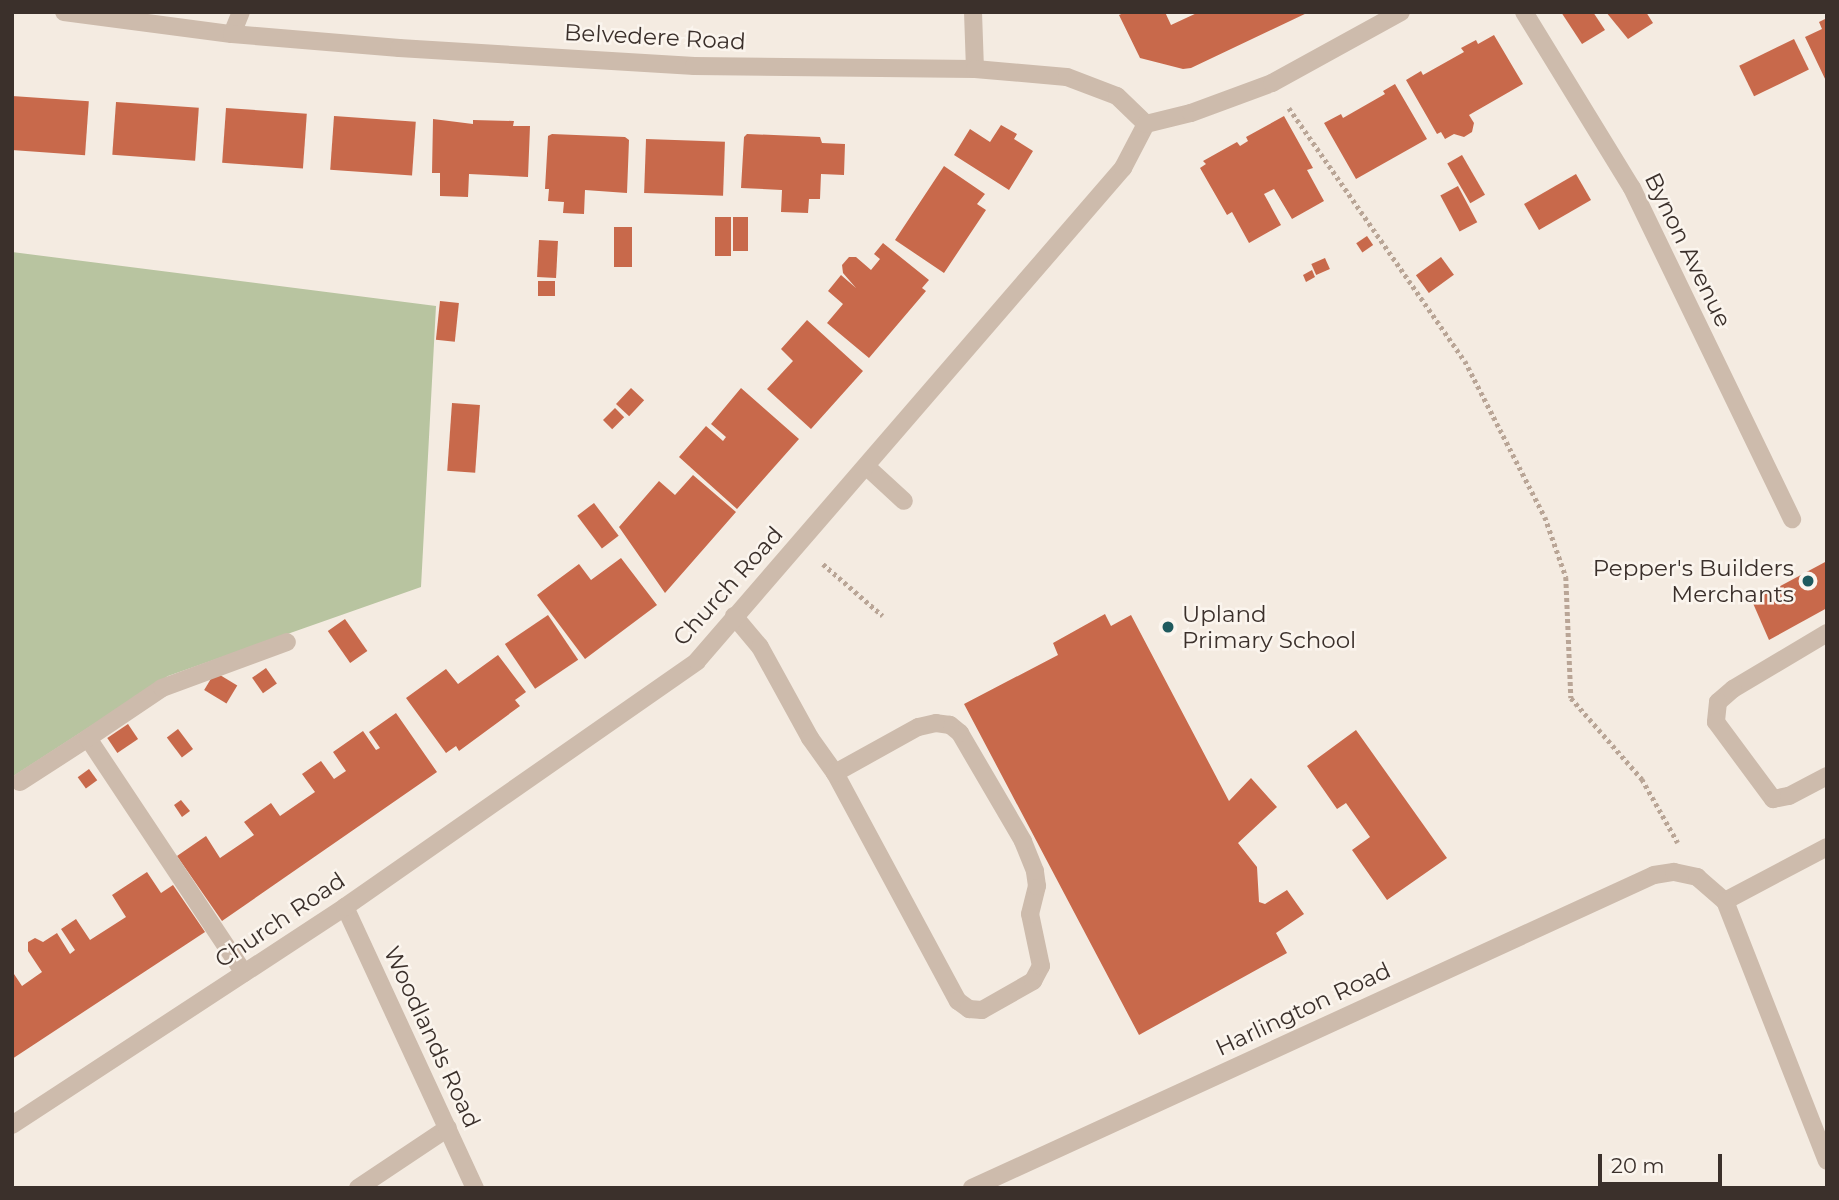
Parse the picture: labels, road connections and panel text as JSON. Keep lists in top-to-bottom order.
{
  "streets": {
    "street": [
      "Belvedere Road",
      "Bynon Avenue",
      "Church Road",
      "Harlington Road",
      "Woodlands Road"
    ]
  },
  "crossings": [
    ["Belvedere Road", "Church Road"],
    ["Church Road", "Woodlands Road"]
  ],
  "places": ["Pepper's Builders Merchants", "Upland Primary School"],
  "scale_bar": "20 m"
}
